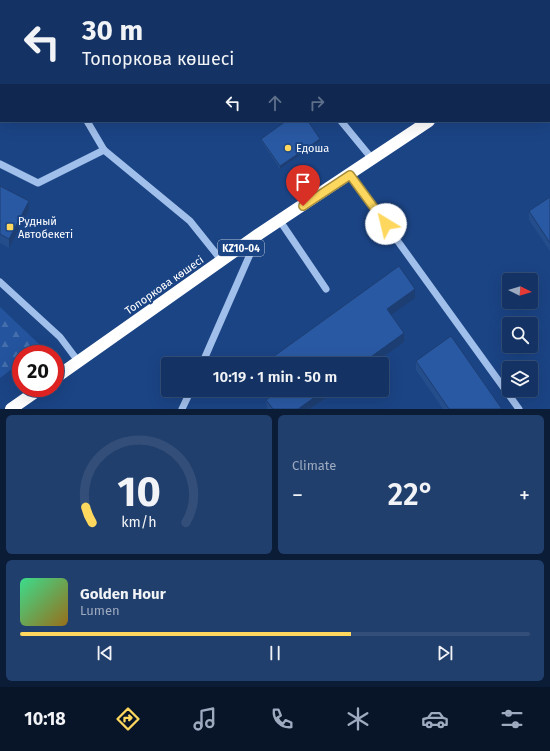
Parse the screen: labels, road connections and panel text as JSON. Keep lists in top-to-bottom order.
{
  "streets": {
    "highway": ["KZ10-04", "Топоркова көшесі"]
  },
  "places": {
    "other": ["Едоша"],
    "transit": ["Рудный Автобекеті"]
  },
  "north": "right",
  "page": {
    "turn": ["30 m", "Топоркова көшесі"],
    "limit": "20",
    "trip": "10:19 · 1 min · 50 m",
    "tile": "Climate",
    "heat": ["−", "22°", "+"],
    "song": ["Golden Hour", "Lumen"],
    "tabs": "10:18",
    "gauge": ["10", "km/h"]
  }
}
